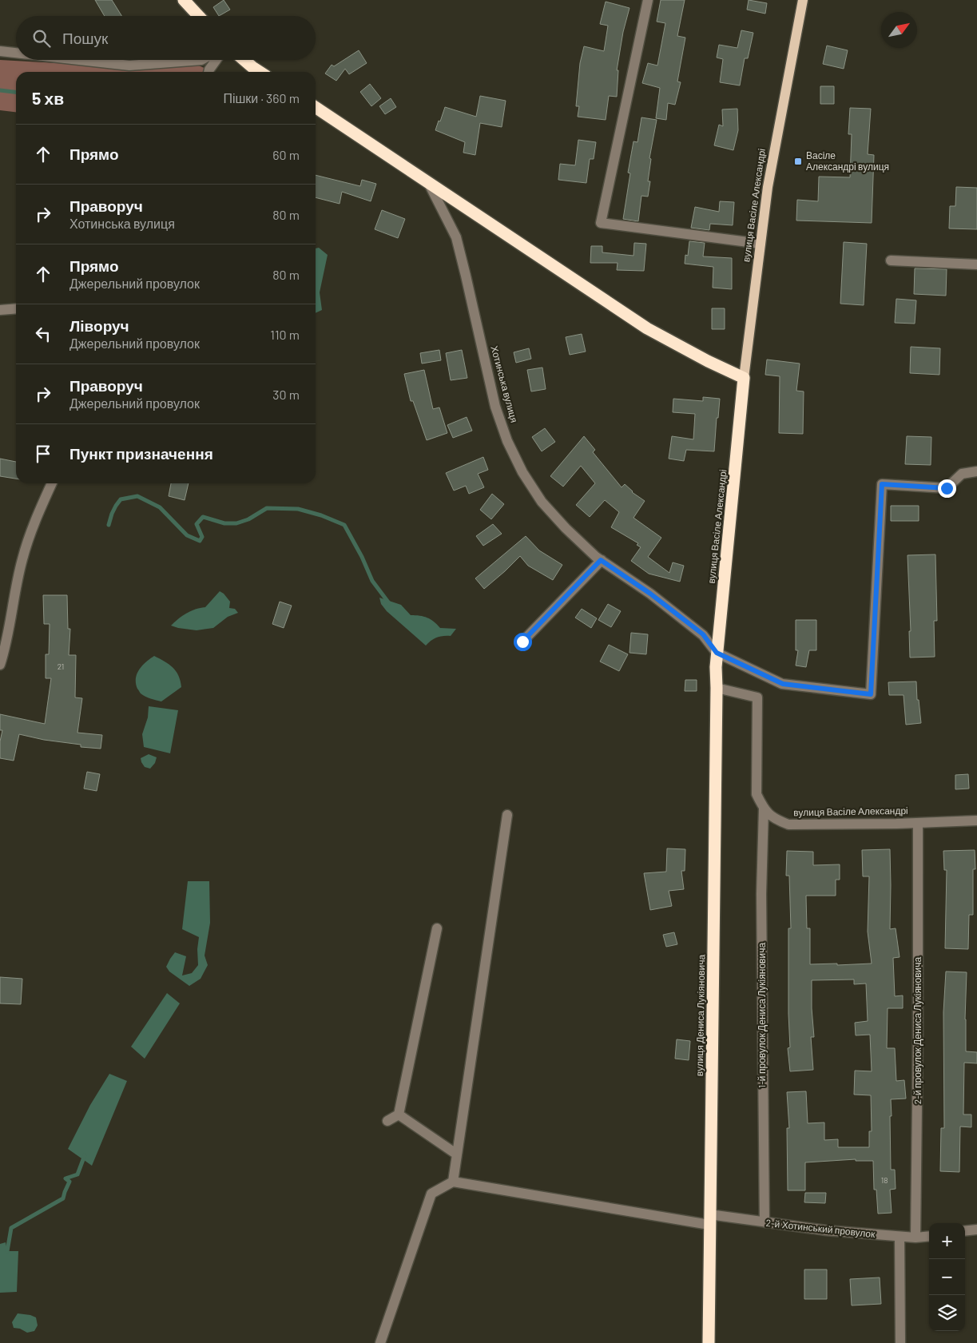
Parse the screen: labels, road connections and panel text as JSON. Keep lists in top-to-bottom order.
{
  "streets": {
    "highway": ["вулиця Васіле Александрі", "Хотинська вулиця", "вулиця Дениса Лукіяновича"],
    "street": ["1-й провулок Дениса Лукіяновича", "2-й провулок Дениса Лукіяновича", "2-й Хотинський провулок"]
  },
  "crossings": [
    ["вулиця Васіле Александрі", "Хотинська вулиця"],
    ["вулиця Васіле Александрі", "вулиця Дениса Лукіяновича"],
    ["вулиця Васіле Александрі", "1-й провулок Дениса Лукіяновича"],
    ["вулиця Васіле Александрі", "2-й провулок Дениса Лукіяновича"],
    ["вулиця Дениса Лукіяновича", "2-й Хотинський провулок"],
    ["1-й провулок Дениса Лукіяновича", "2-й Хотинський провулок"],
    ["2-й провулок Дениса Лукіяновича", "2-й Хотинський провулок"]
  ],
  "places": {
    "transit": ["Васіле Александрі вулиця"]
  },
  "house_numbers": ["21", "18"],
  "north": "top right",
  "page": {
    "search": "Пошук",
    "heading": ["5 хв", "Пішки · 360 m"],
    "list": [
      ["Прямо", "60 m"],
      ["Праворуч", "Хотинська вулиця", "80 m"],
      ["Прямо", "Джерельний провулок", "80 m"],
      ["Ліворуч", "Джерельний провулок", "110 m"],
      ["Праворуч", "Джерельний провулок", "30 m"],
      "Пункт призначення"
    ],
    "map_buttons": ["+", "−"]
  }
}
